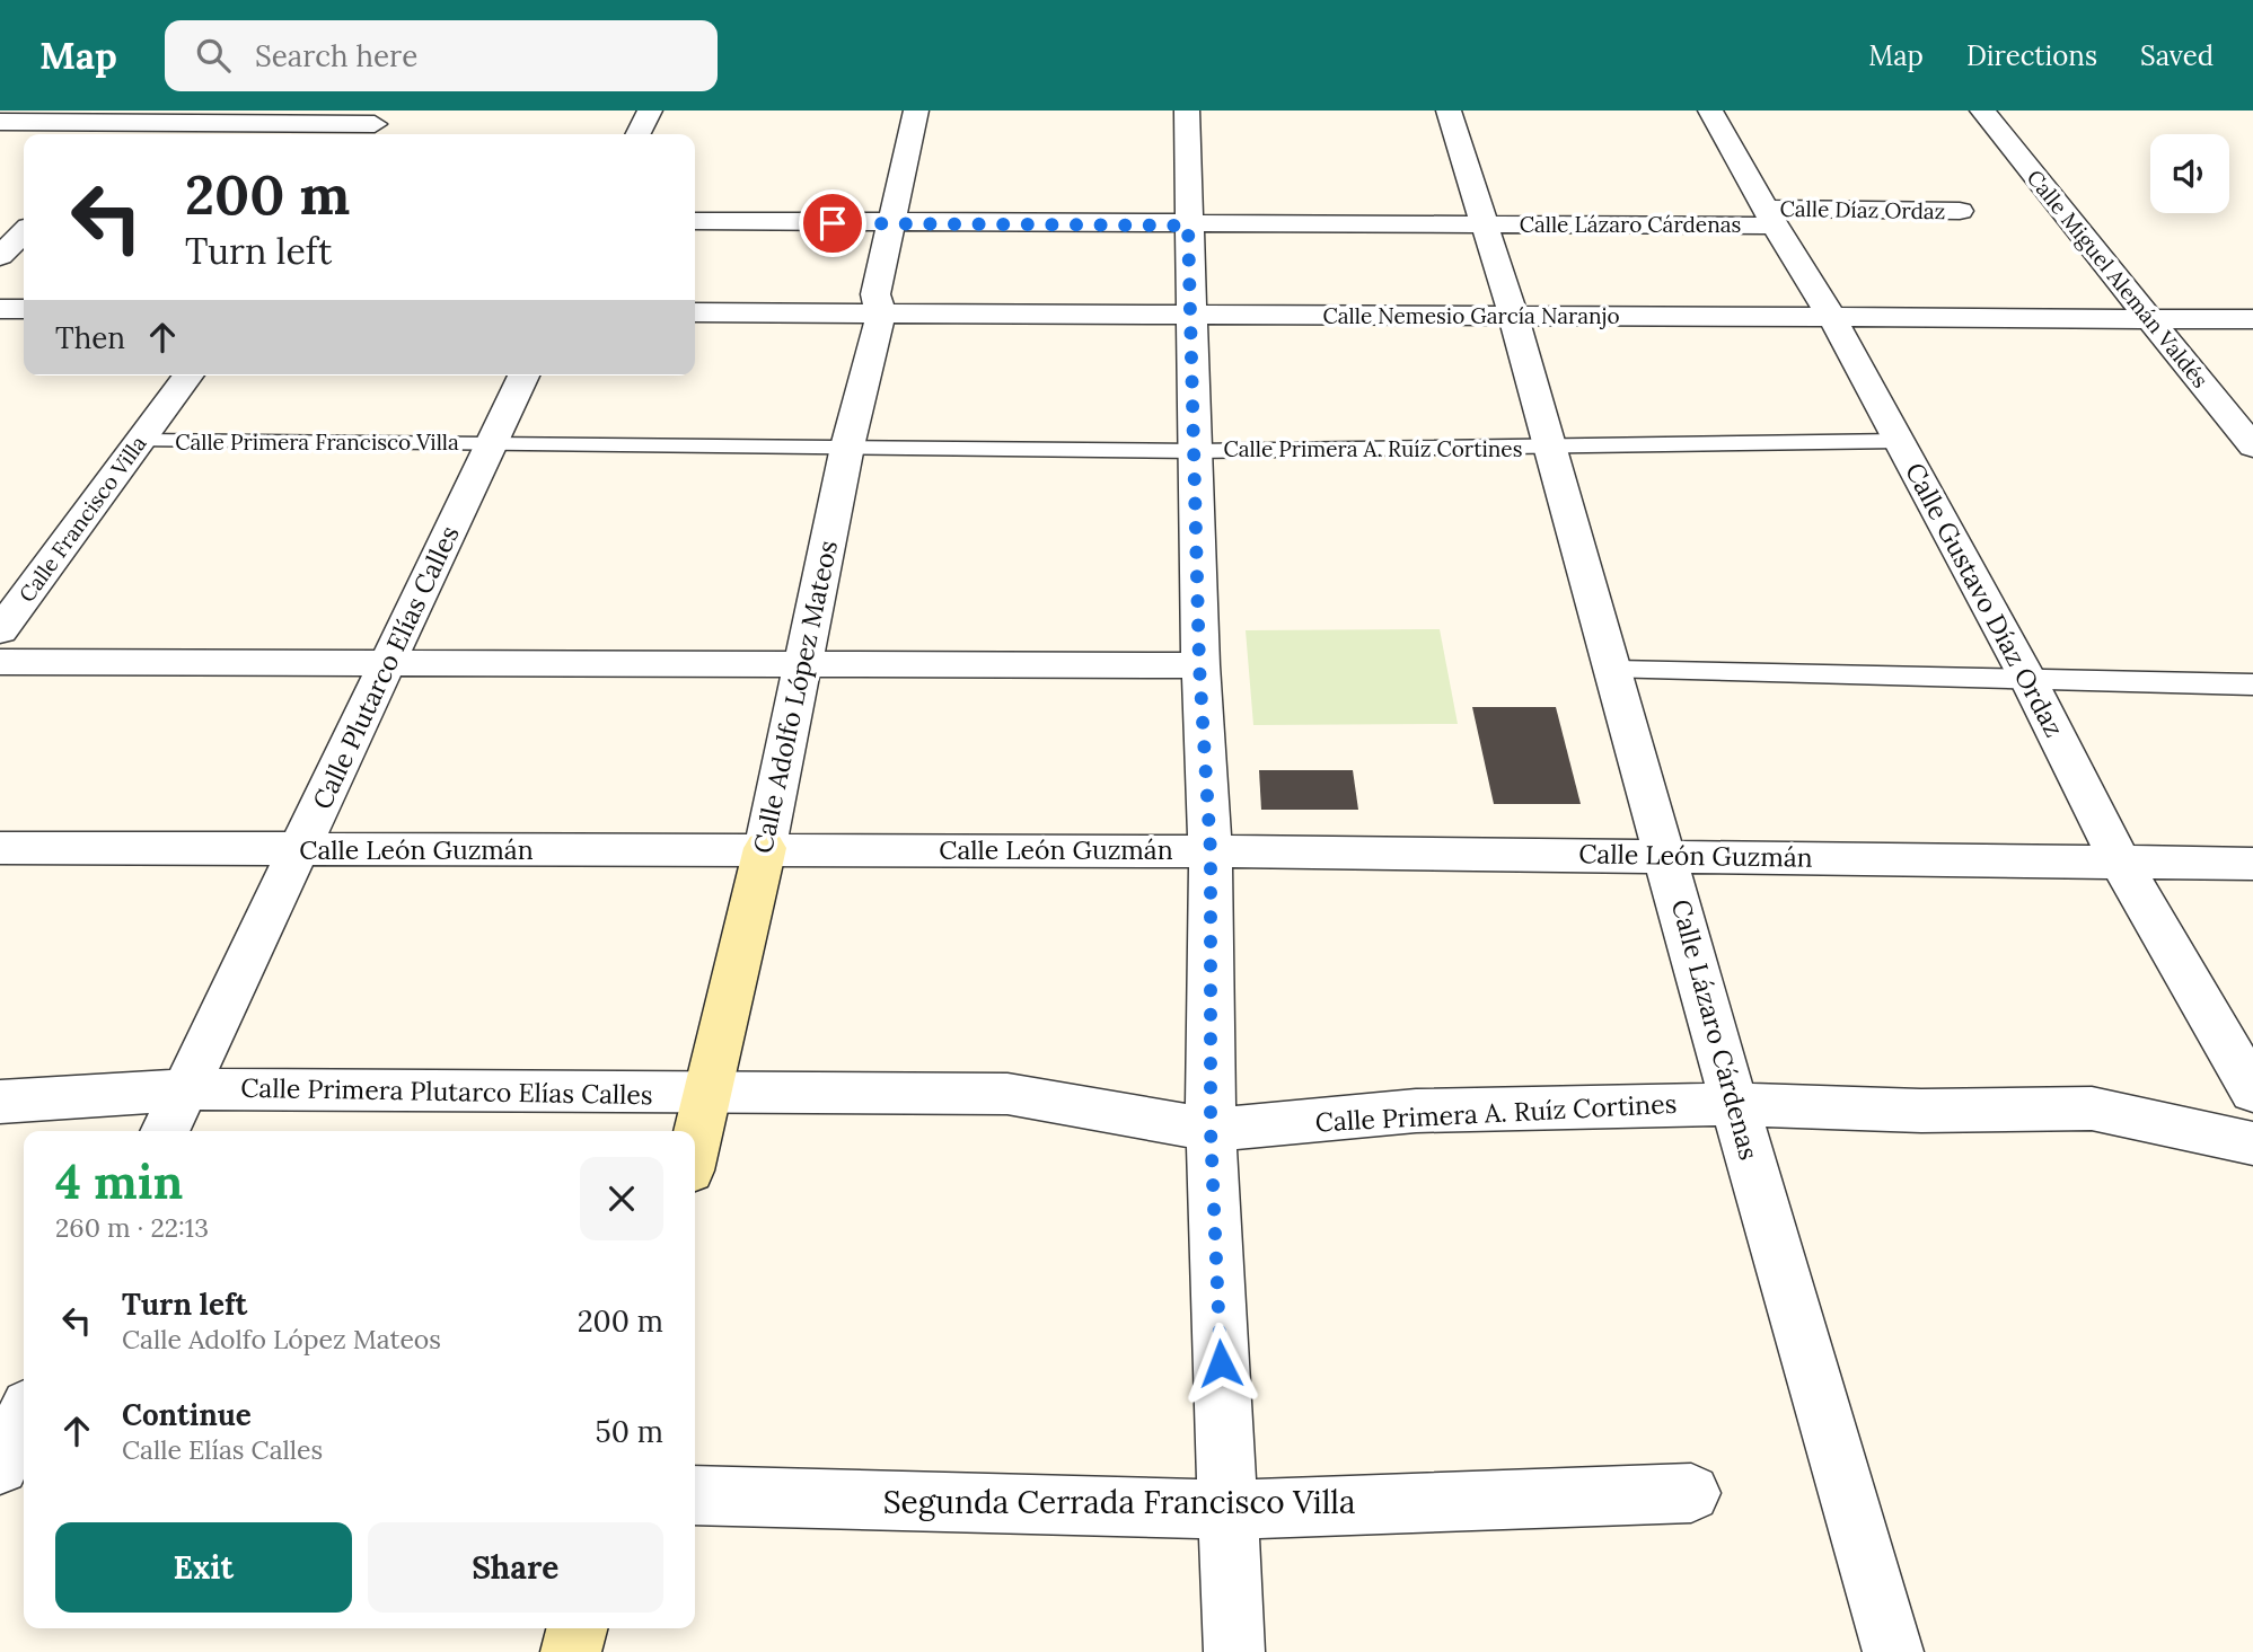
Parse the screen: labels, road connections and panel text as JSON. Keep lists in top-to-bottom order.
{
  "streets": {
    "street": [
      "Calle Díaz Ordaz",
      "Calle Lázaro Cárdenas",
      "Calle Miguel Alemán Valdés",
      "Calle Nemesio García Naranjo",
      "Calle Primera A. Ruíz Cortines",
      "Calle Francisco Villa",
      "Calle Gustavo Díaz Ordaz",
      "Calle Plutarco Elías Calles",
      "Calle Adolfo López Mateos",
      "Calle León Guzmán",
      "Calle Primera Plutarco Elías Calles",
      "Segunda Cerrada Francisco Villa"
    ],
    "lane": ["Calle Primera Francisco Villa"]
  },
  "crossings": [
    ["Calle Díaz Ordaz", "Calle Lázaro Cárdenas"],
    ["Calle Díaz Ordaz", "Calle Gustavo Díaz Ordaz"],
    ["Calle Lázaro Cárdenas", "Calle Nemesio García Naranjo"],
    ["Calle Lázaro Cárdenas", "Calle Primera A. Ruíz Cortines"],
    ["Calle Lázaro Cárdenas", "Calle Gustavo Díaz Ordaz"],
    ["Calle Lázaro Cárdenas", "Calle León Guzmán"],
    ["Calle Miguel Alemán Valdés", "Calle Nemesio García Naranjo"],
    ["Calle Nemesio García Naranjo", "Calle Gustavo Díaz Ordaz"],
    ["Calle Nemesio García Naranjo", "Calle Adolfo López Mateos"],
    ["Calle Primera Francisco Villa", "Calle Francisco Villa"],
    ["Calle Primera Francisco Villa", "Calle Plutarco Elías Calles"],
    ["Calle Primera A. Ruíz Cortines", "Calle Gustavo Díaz Ordaz"],
    ["Calle Primera A. Ruíz Cortines", "Calle Adolfo López Mateos"],
    ["Calle Primera A. Ruíz Cortines", "Calle Primera Plutarco Elías Calles"],
    ["Calle Gustavo Díaz Ordaz", "Calle León Guzmán"],
    ["Calle Plutarco Elías Calles", "Calle León Guzmán"],
    ["Calle Plutarco Elías Calles", "Calle Primera Plutarco Elías Calles"],
    ["Calle Adolfo López Mateos", "Calle León Guzmán"],
    ["Calle Adolfo López Mateos", "Calle Primera Plutarco Elías Calles"]
  ],
  "page": {
    "header": "Map",
    "search": "Search here",
    "nav": ["Map", "Directions", "Saved"],
    "turn": ["200 m", "Turn left"],
    "then": "Then",
    "heading": ["4 min", "260 m · 22:13"],
    "list": [
      {
        "name": "Turn left",
        "note": "Calle Adolfo López Mateos",
        "value": "200 m"
      },
      {
        "name": "Continue",
        "note": "Calle Elías Calles",
        "value": "50 m"
      }
    ],
    "buttons": ["Exit", "Share"]
  }
}
